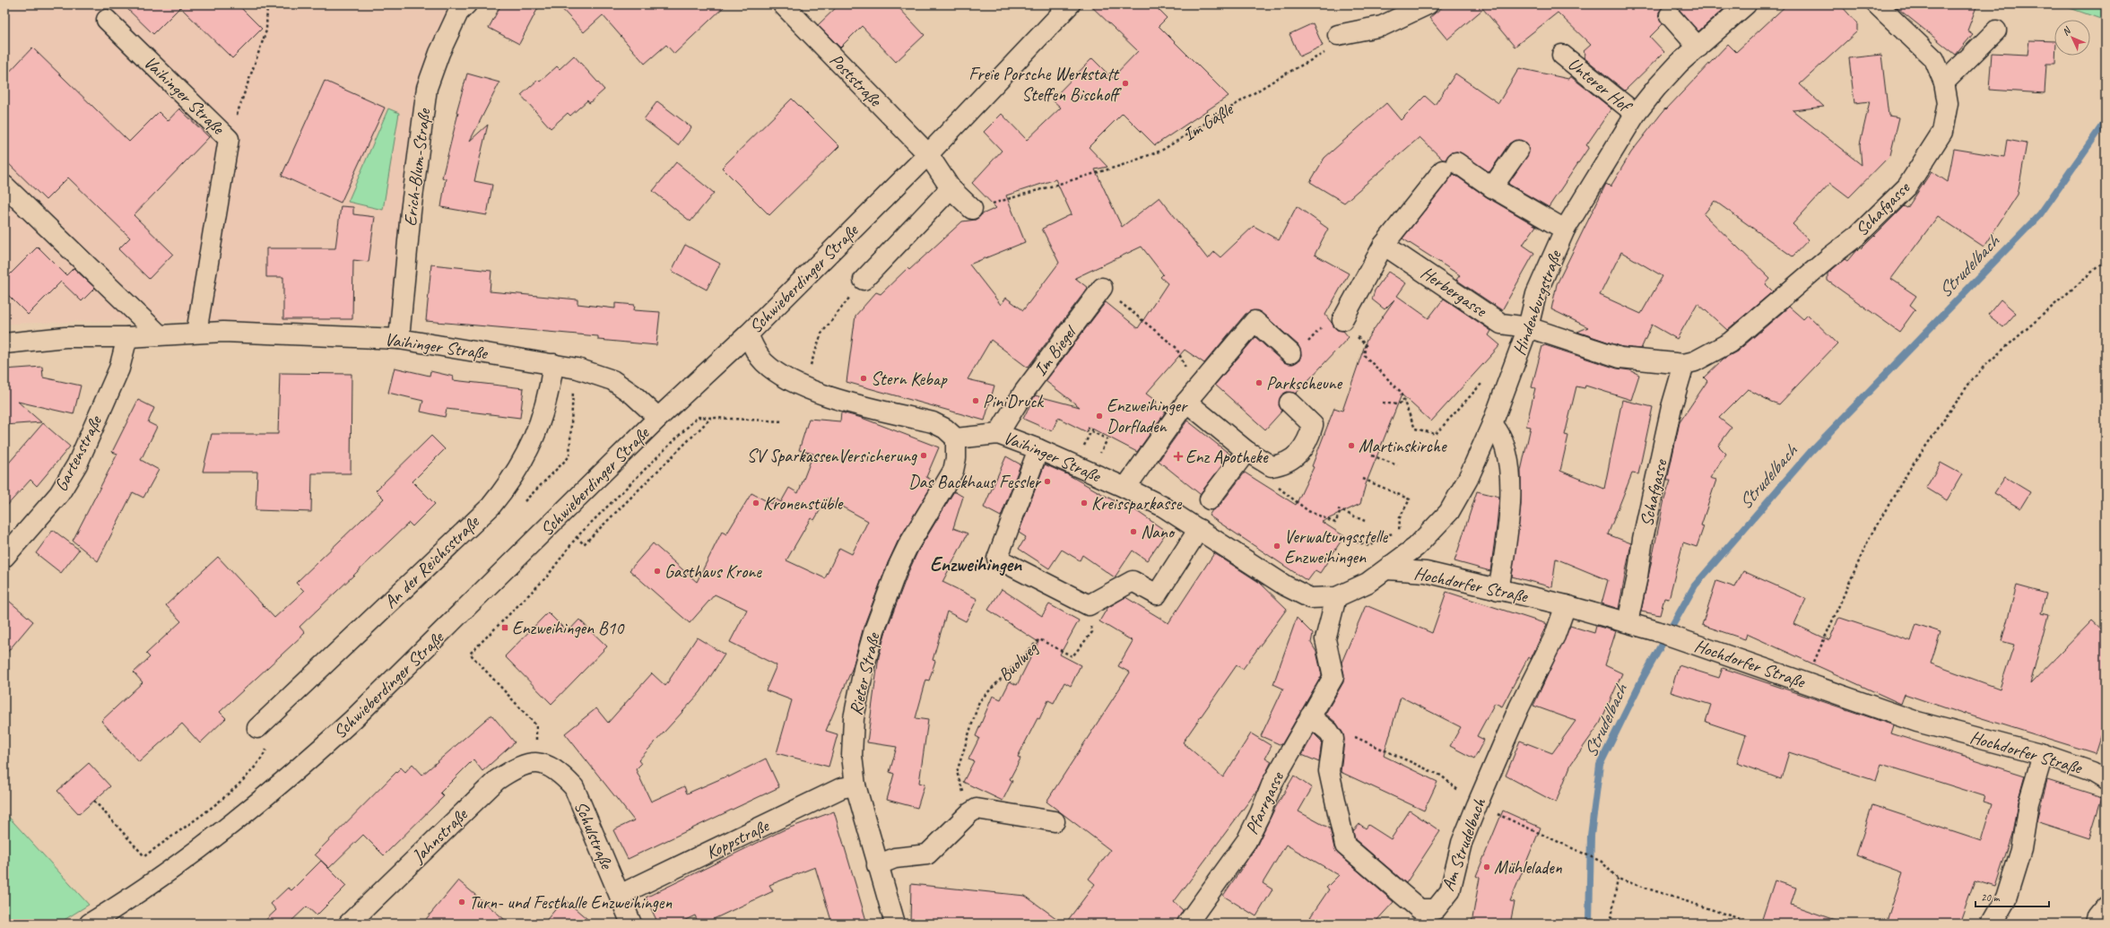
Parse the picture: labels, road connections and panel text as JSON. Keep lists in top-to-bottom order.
{
  "streets": {
    "street": [
      "Poststraße",
      "Unterer Hof",
      "Vaihinger Straße",
      "Erich-Blum-Straße",
      "Schafgasse",
      "Schwieberdinger Straße",
      "Herbergasse",
      "Hindenburgstraße",
      "Im Biegel",
      "Gartenstraße",
      "An der Reichsstraße",
      "Hochdorfer Straße",
      "Rieter Straße",
      "Pfarrgasse",
      "Schulstraße",
      "Jahnstraße",
      "Koppstraße",
      "Am Strudelbach"
    ],
    "path": ["Im Gäßle", "Buolweg"]
  },
  "crossings": [
    ["Poststraße", "Im Gäßle"],
    ["Poststraße", "Schwieberdinger Straße"],
    ["Unterer Hof", "Hindenburgstraße"],
    ["Vaihinger Straße", "Erich-Blum-Straße"],
    ["Vaihinger Straße", "Schwieberdinger Straße"],
    ["Vaihinger Straße", "Hindenburgstraße"],
    ["Vaihinger Straße", "Im Biegel"],
    ["Vaihinger Straße", "Gartenstraße"],
    ["Vaihinger Straße", "An der Reichsstraße"],
    ["Vaihinger Straße", "Rieter Straße"],
    ["Vaihinger Straße", "Pfarrgasse"],
    ["Schafgasse", "Herbergasse"],
    ["Schafgasse", "Hindenburgstraße"],
    ["Schafgasse", "Hochdorfer Straße"],
    ["Herbergasse", "Hindenburgstraße"],
    ["Hindenburgstraße", "Hochdorfer Straße"],
    ["Hindenburgstraße", "Pfarrgasse"],
    ["Hochdorfer Straße", "Am Strudelbach"],
    ["Rieter Straße", "Koppstraße"],
    ["Pfarrgasse", "Am Strudelbach"],
    ["Schulstraße", "Jahnstraße"],
    ["Schulstraße", "Koppstraße"]
  ],
  "districts": ["Enzweihingen"],
  "water": ["Strudelbach"],
  "places": {
    "other": [
      "Freie Porsche Werkstatt Steffen Bischoff",
      "Stern Kebap",
      "Parkscheune",
      "PiniDruck",
      "Enzweihinger Dorfladen",
      "Martinskirche",
      "SV SparkassenVersicherung",
      "Das Backhaus Fessler",
      "Kronenstüble",
      "Kreissparkasse",
      "Nano",
      "Verwaltungsstelle Enzweihingen",
      "Gasthaus Krone",
      "Mühleladen",
      "Turn- und Festhalle Enzweihingen"
    ],
    "health": ["Enz Apotheke"],
    "transit": ["Enzweihingen B10"]
  },
  "scale_bar": "20 m",
  "north": "top left"
}
